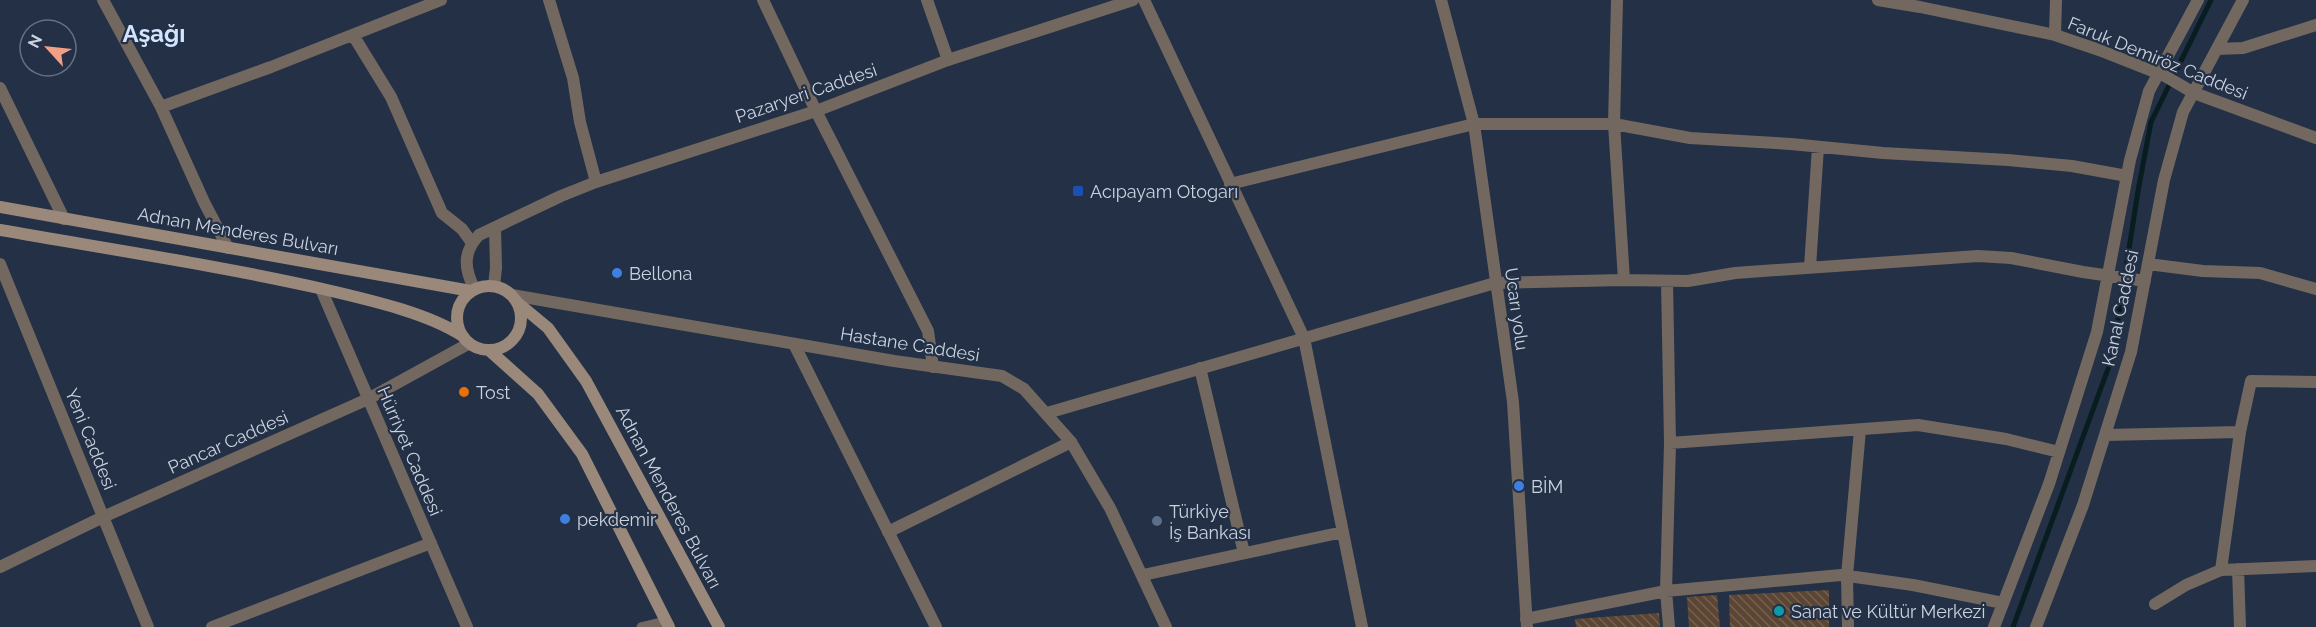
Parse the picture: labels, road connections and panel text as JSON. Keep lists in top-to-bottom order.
{
  "streets": {
    "main road": ["Adnan Menderes Bulvarı"],
    "street": [
      "Faruk Demiröz Caddesi",
      "Pazaryeri Caddesi",
      "Kanal Caddesi",
      "Ucarı yolu",
      "Hastane Caddesi",
      "Yeni Caddesi",
      "Pancar Caddesi",
      "Hürriyet Caddesi"
    ]
  },
  "crossings": [
    ["Faruk Demiröz Caddesi", "Kanal Caddesi"],
    ["Adnan Menderes Bulvarı", "Hastane Caddesi"],
    ["Adnan Menderes Bulvarı", "Pancar Caddesi"],
    ["Hastane Caddesi", "Pancar Caddesi"],
    ["Yeni Caddesi", "Pancar Caddesi"],
    ["Pancar Caddesi", "Hürriyet Caddesi"]
  ],
  "districts": ["Aşağı"],
  "places": {
    "transit": ["Acıpayam Otogarı"],
    "other": [
      "Bellona",
      "Tost",
      "BİM",
      "pekdemir",
      "Türkiye İş Bankası",
      "Sanat ve Kültür Merkezi"
    ]
  },
  "north": "top left"
}
